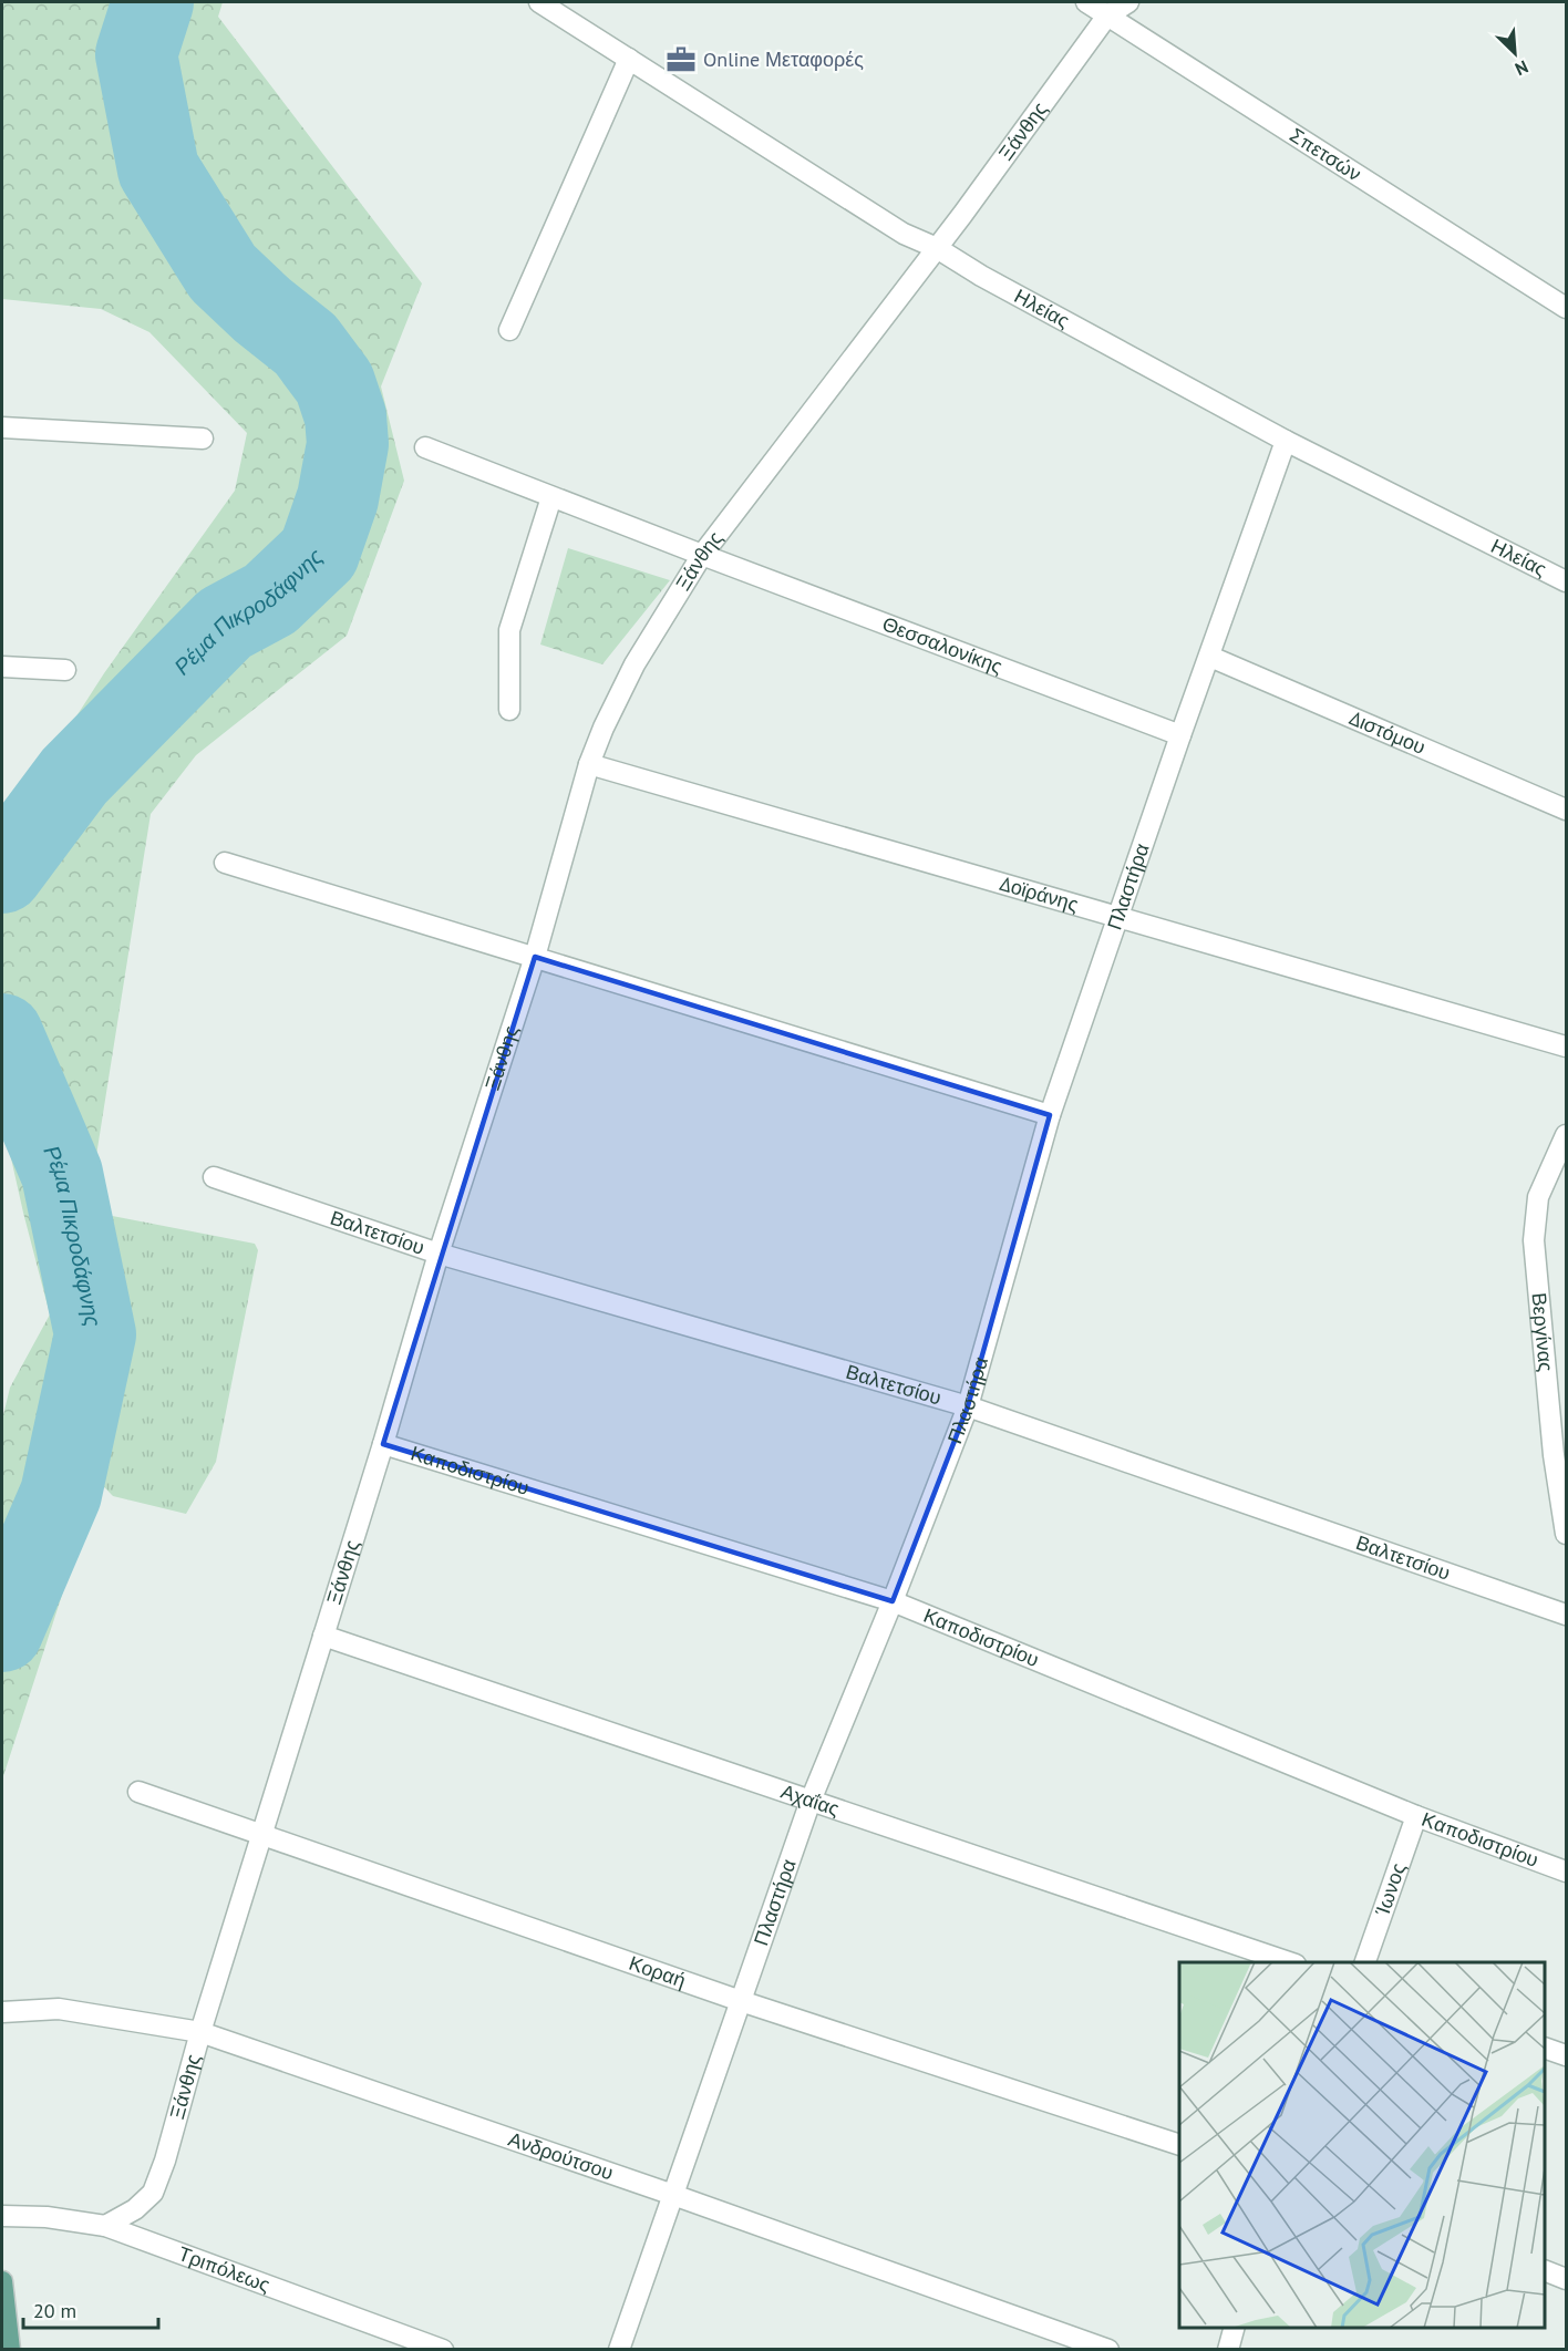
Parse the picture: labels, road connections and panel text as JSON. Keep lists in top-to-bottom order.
{
  "streets": {
    "street": [
      "Ξάνθης",
      "Σπετσών",
      "Ηλείας",
      "Θεσσαλονίκης",
      "Διστόμου",
      "Πλαστήρα",
      "Δοϊράνης",
      "Βαλτετσίου",
      "Βεργίνας",
      "Καποδιστρίου",
      "Αχαΐας",
      "Ίωνος",
      "Κοραή",
      "Ανδρούτσου",
      "Τριπόλεως"
    ]
  },
  "crossings": [
    ["Ξάνθης", "Σπετσών"],
    ["Ξάνθης", "Ηλείας"],
    ["Ξάνθης", "Θεσσαλονίκης"],
    ["Ξάνθης", "Δοϊράνης"],
    ["Ξάνθης", "Βαλτετσίου"],
    ["Ξάνθης", "Καποδιστρίου"],
    ["Ξάνθης", "Αχαΐας"],
    ["Ξάνθης", "Κοραή"],
    ["Ξάνθης", "Ανδρούτσου"],
    ["Ξάνθης", "Τριπόλεως"],
    ["Ηλείας", "Πλαστήρα"],
    ["Θεσσαλονίκης", "Πλαστήρα"],
    ["Διστόμου", "Πλαστήρα"],
    ["Πλαστήρα", "Δοϊράνης"],
    ["Πλαστήρα", "Βαλτετσίου"],
    ["Πλαστήρα", "Καποδιστρίου"],
    ["Πλαστήρα", "Αχαΐας"],
    ["Πλαστήρα", "Κοραή"],
    ["Πλαστήρα", "Ανδρούτσου"],
    ["Καποδιστρίου", "Ίωνος"]
  ],
  "water": ["Ρέμα Πικροδάφνης"],
  "places": {
    "office": ["Online Μεταφορές"]
  },
  "scale_bar": "20 m",
  "north": "bottom right"
}
